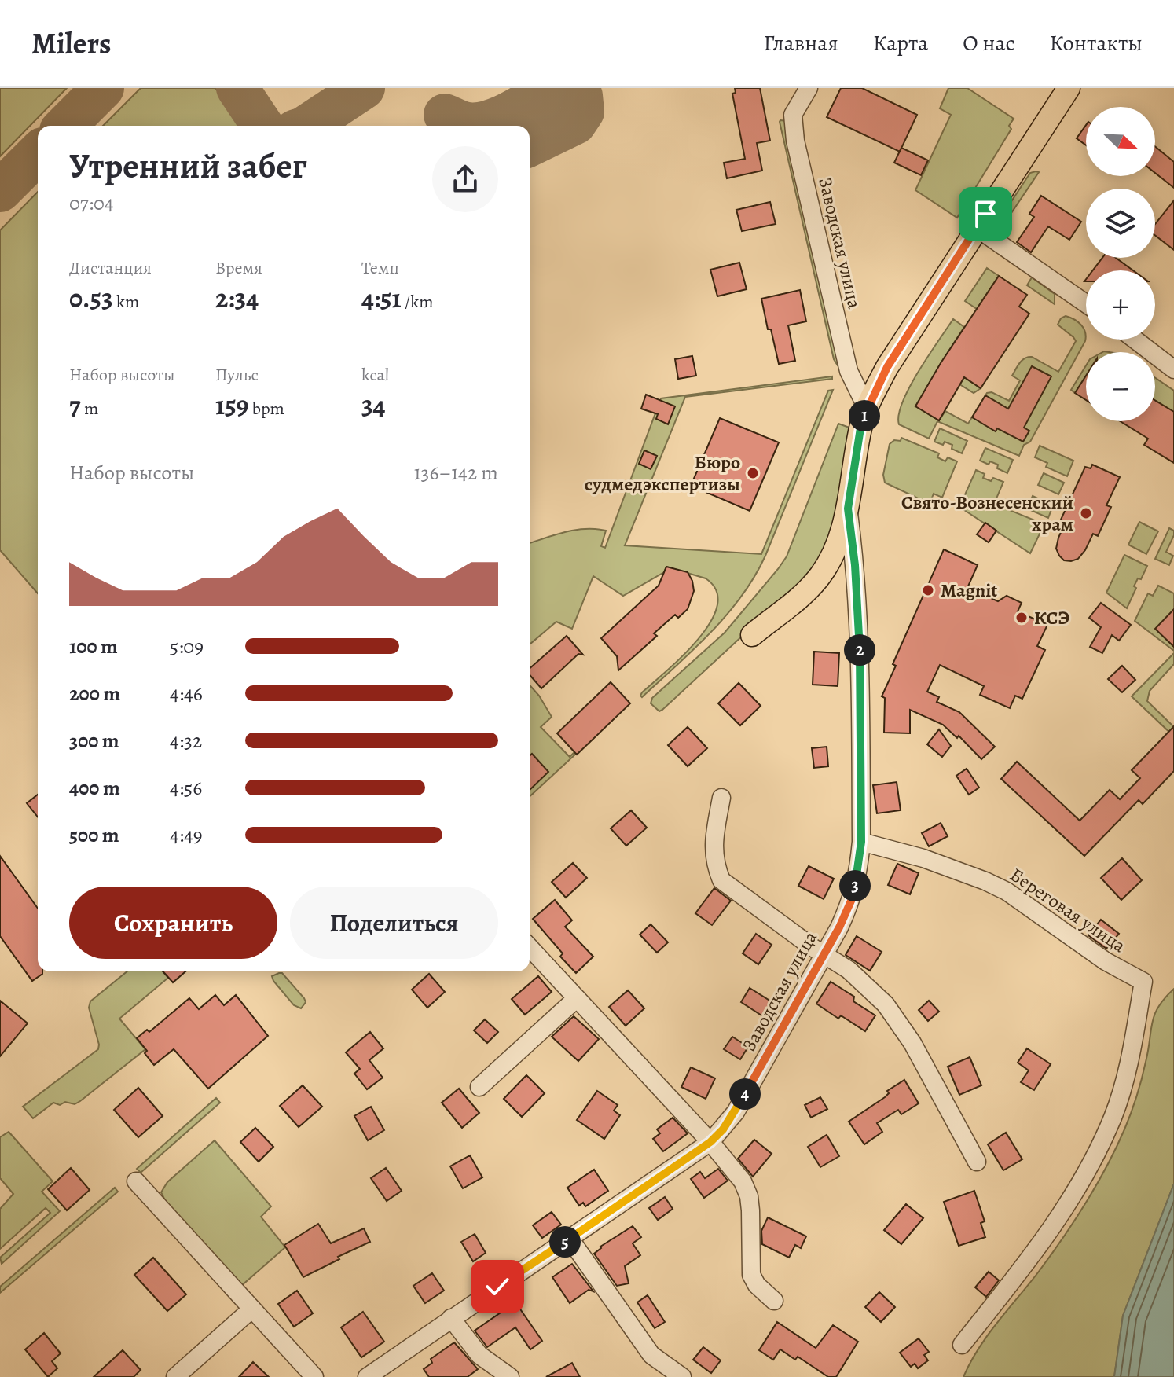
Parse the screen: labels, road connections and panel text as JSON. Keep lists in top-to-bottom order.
{
  "streets": {
    "street": ["Заводская улица", "Береговая улица"]
  },
  "crossings": [
    ["Заводская улица", "Береговая улица"]
  ],
  "places": [
    "Бюро судмедэкспертизы",
    "Свято-Вознесенский храм",
    "Magnit",
    "КСЭ"
  ],
  "north": "bottom right",
  "page": {
    "header": "Milers",
    "nav": [
      "Главная",
      "Карта",
      "О нас",
      "Контакты"
    ],
    "map_buttons": ["+", "−"],
    "heading": ["Утренний забег", "07:04"],
    "stats": [
      ["Дистанция", "0.53 km"],
      ["Время", "2:34"],
      ["Темп", "4:51 /km"],
      ["Набор высоты", "7 m"],
      ["Пульс", "159 bpm"],
      ["kcal", "34"]
    ],
    "pins": [
      "1",
      "2",
      "3",
      "4",
      "5"
    ],
    "chart": ["Набор высоты", "136–142 m"],
    "list": [
      {
        "name": "100 m",
        "note": "5:09"
      },
      {
        "name": "200 m",
        "note": "4:46"
      },
      {
        "name": "300 m",
        "note": "4:32"
      },
      {
        "name": "400 m",
        "note": "4:56"
      },
      {
        "name": "500 m",
        "note": "4:49"
      }
    ],
    "buttons": ["Сохранить", "Поделиться"]
  }
}
